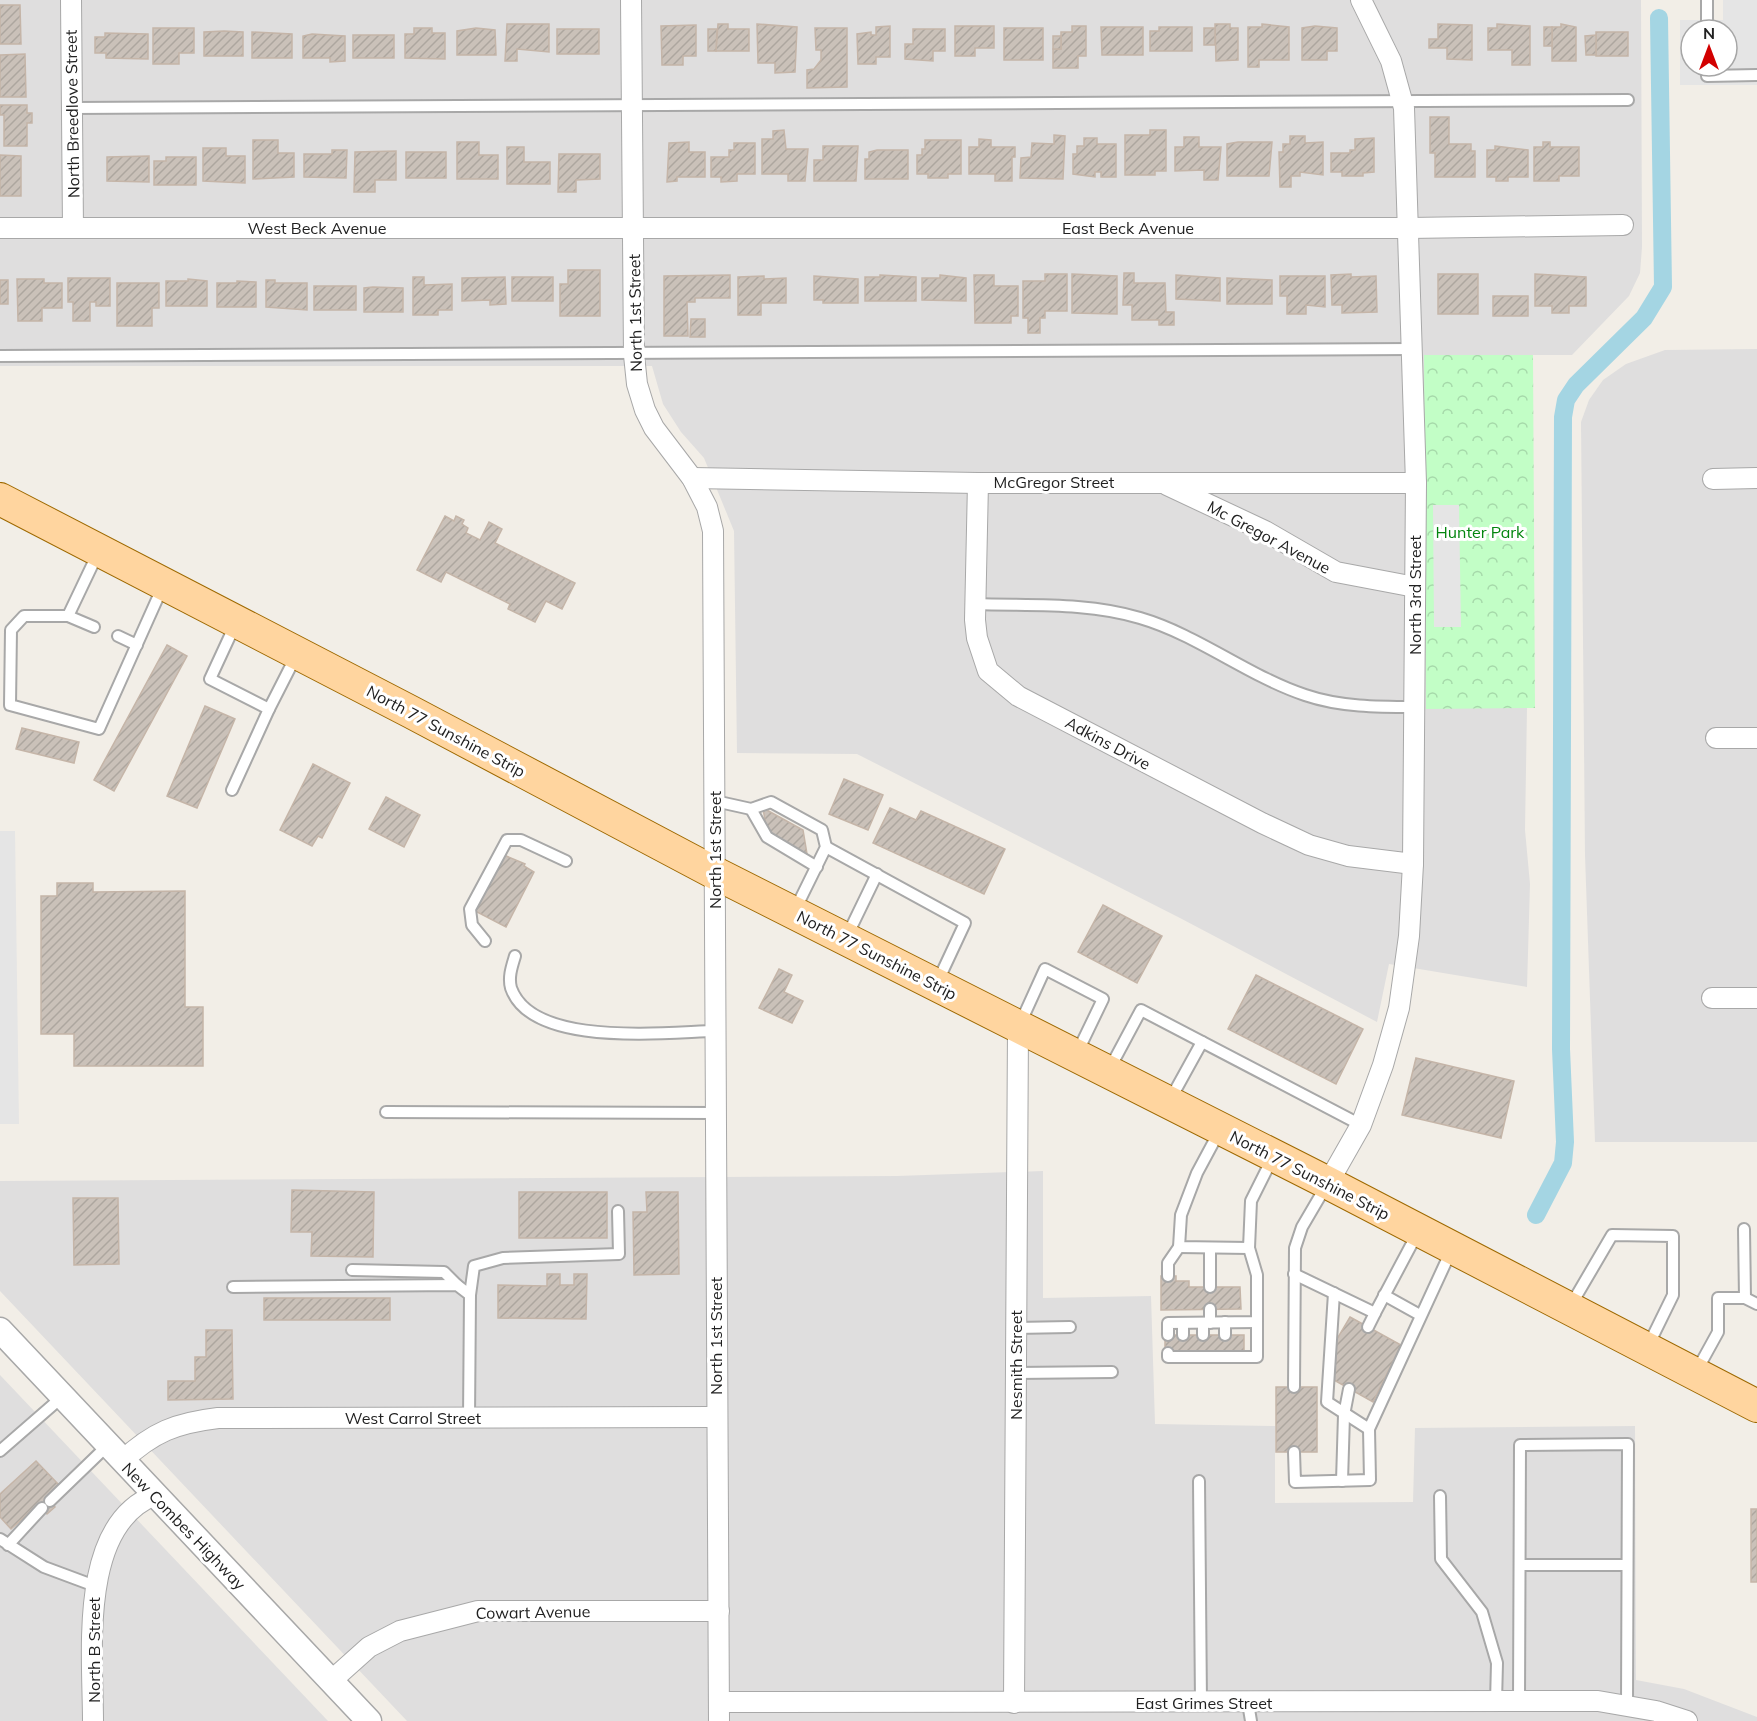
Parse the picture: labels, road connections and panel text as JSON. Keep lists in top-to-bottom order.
{
  "streets": {
    "main road": ["North 77 Sunshine Strip"],
    "street": [
      "North Breedlove Street",
      "West Beck Avenue",
      "East Beck Avenue",
      "North 1st Street",
      "McGregor Street",
      "Mc Gregor Avenue",
      "North 3rd Street",
      "Adkins Drive",
      "Nesmith Street",
      "West Carrol Street",
      "New Combes Highway",
      "Cowart Avenue",
      "North B Street",
      "East Grimes Street"
    ]
  },
  "crossings": [
    ["North Breedlove Street", "West Beck Avenue"],
    ["West Beck Avenue", "East Beck Avenue"],
    ["West Beck Avenue", "North 1st Street"],
    ["East Beck Avenue", "North 1st Street"],
    ["East Beck Avenue", "North 3rd Street"],
    ["North 1st Street", "McGregor Street"],
    ["North 1st Street", "North 77 Sunshine Strip"],
    ["North 1st Street", "West Carrol Street"],
    ["North 1st Street", "Cowart Avenue"],
    ["North 1st Street", "East Grimes Street"],
    ["McGregor Street", "Mc Gregor Avenue"],
    ["McGregor Street", "North 3rd Street"],
    ["McGregor Street", "Adkins Drive"],
    ["Mc Gregor Avenue", "North 3rd Street"],
    ["North 3rd Street", "North 77 Sunshine Strip"],
    ["North 3rd Street", "Adkins Drive"],
    ["North 77 Sunshine Strip", "Nesmith Street"],
    ["Nesmith Street", "East Grimes Street"],
    ["West Carrol Street", "New Combes Highway"],
    ["New Combes Highway", "Cowart Avenue"],
    ["New Combes Highway", "North B Street"]
  ],
  "parks": ["Hunter Park"],
  "north": "top"
}
